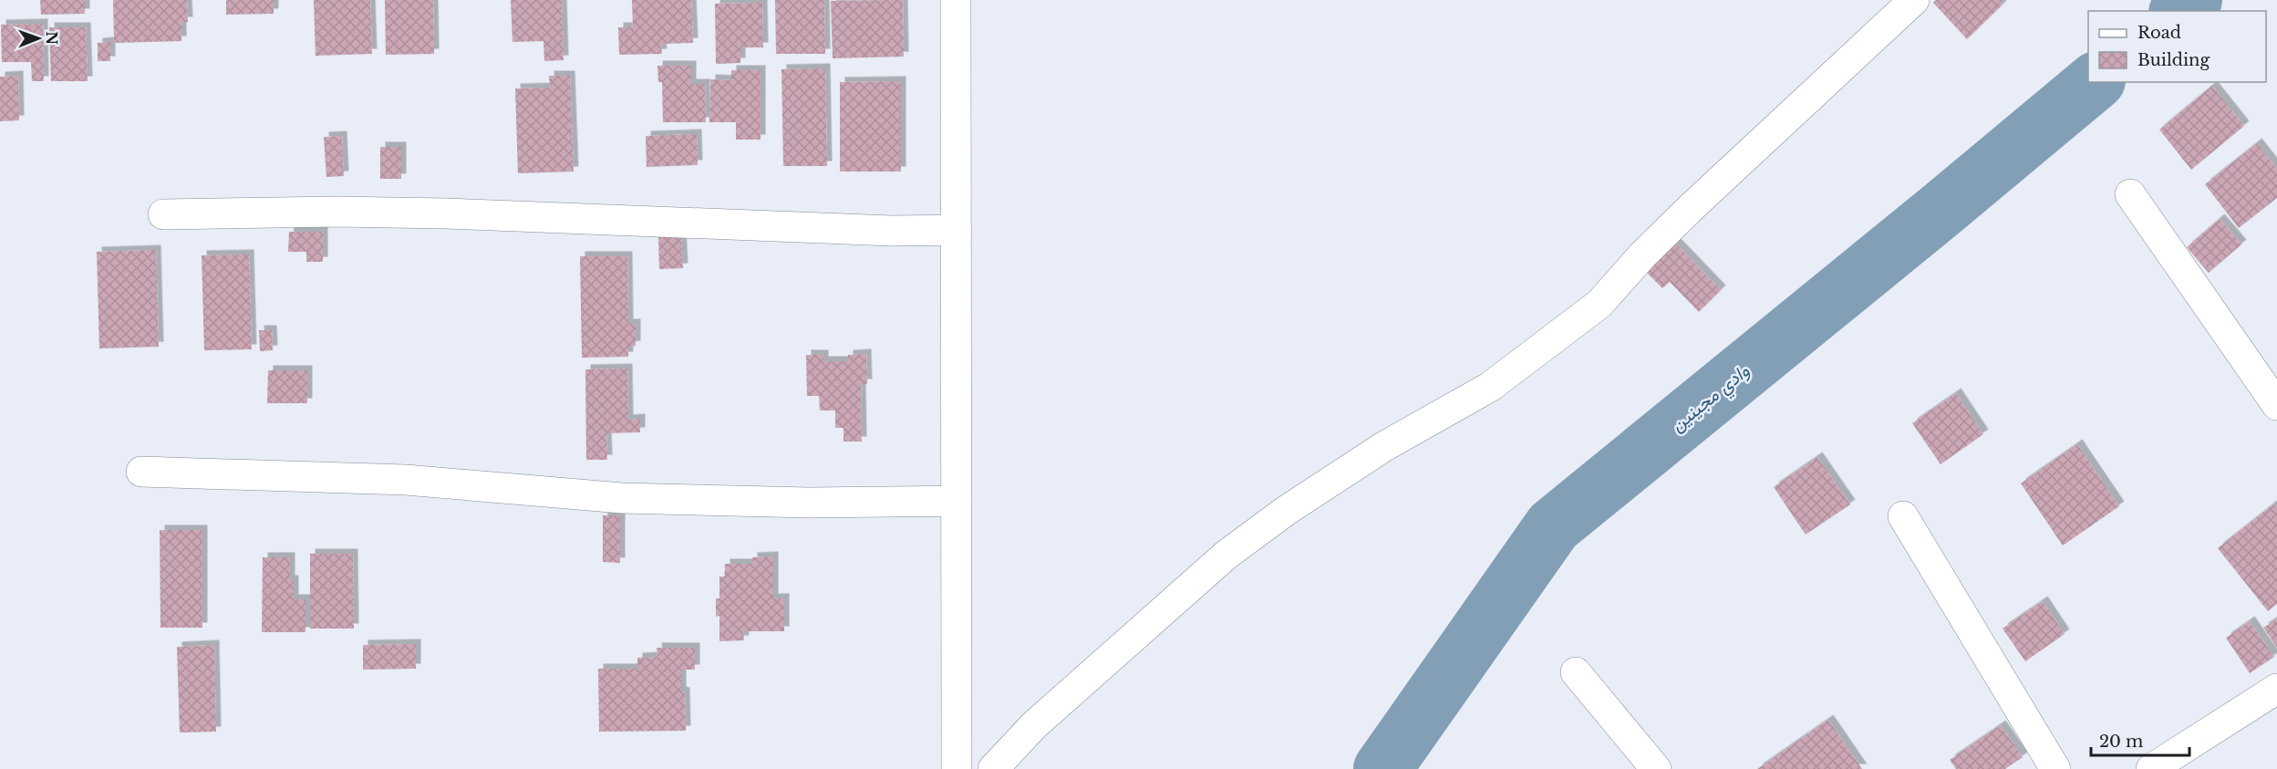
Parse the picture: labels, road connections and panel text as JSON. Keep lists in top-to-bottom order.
{
  "water": ["وادي مجينين"],
  "legend": ["Road", "Building"],
  "scale_bar": "20 m",
  "north": "right"
}
